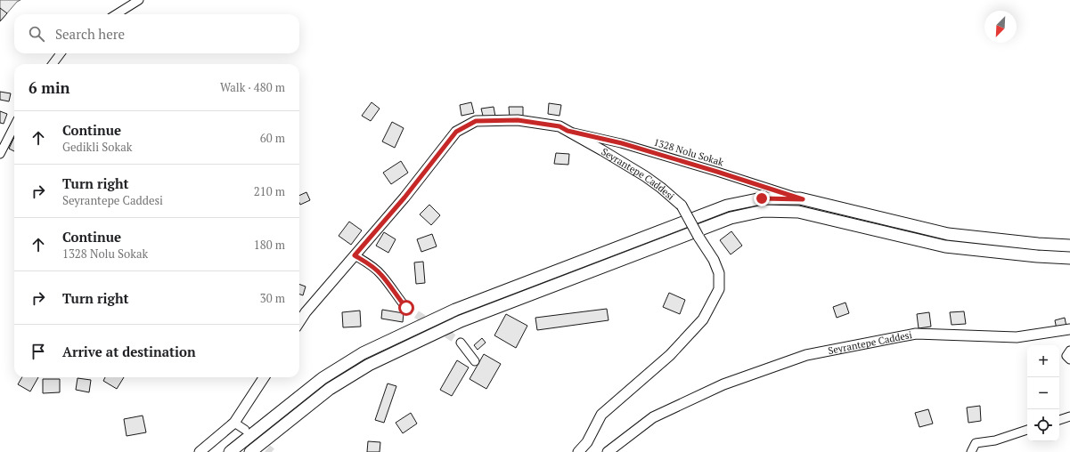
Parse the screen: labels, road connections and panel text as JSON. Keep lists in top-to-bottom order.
{
  "streets": {
    "street": ["1328 Nolu Sokak", "Seyrantepe Caddesi"]
  },
  "crossings": [
    ["1328 Nolu Sokak", "Seyrantepe Caddesi"]
  ],
  "north": "bottom left",
  "page": {
    "search": "Search here",
    "heading": ["6 min", "Walk · 480 m"],
    "list": [
      ["Continue", "Gedikli Sokak", "60 m"],
      ["Turn right", "Seyrantepe Caddesi", "210 m"],
      ["Continue", "1328 Nolu Sokak", "180 m"],
      ["Turn right", "30 m"],
      "Arrive at destination"
    ],
    "map_buttons": ["+", "−"]
  }
}
